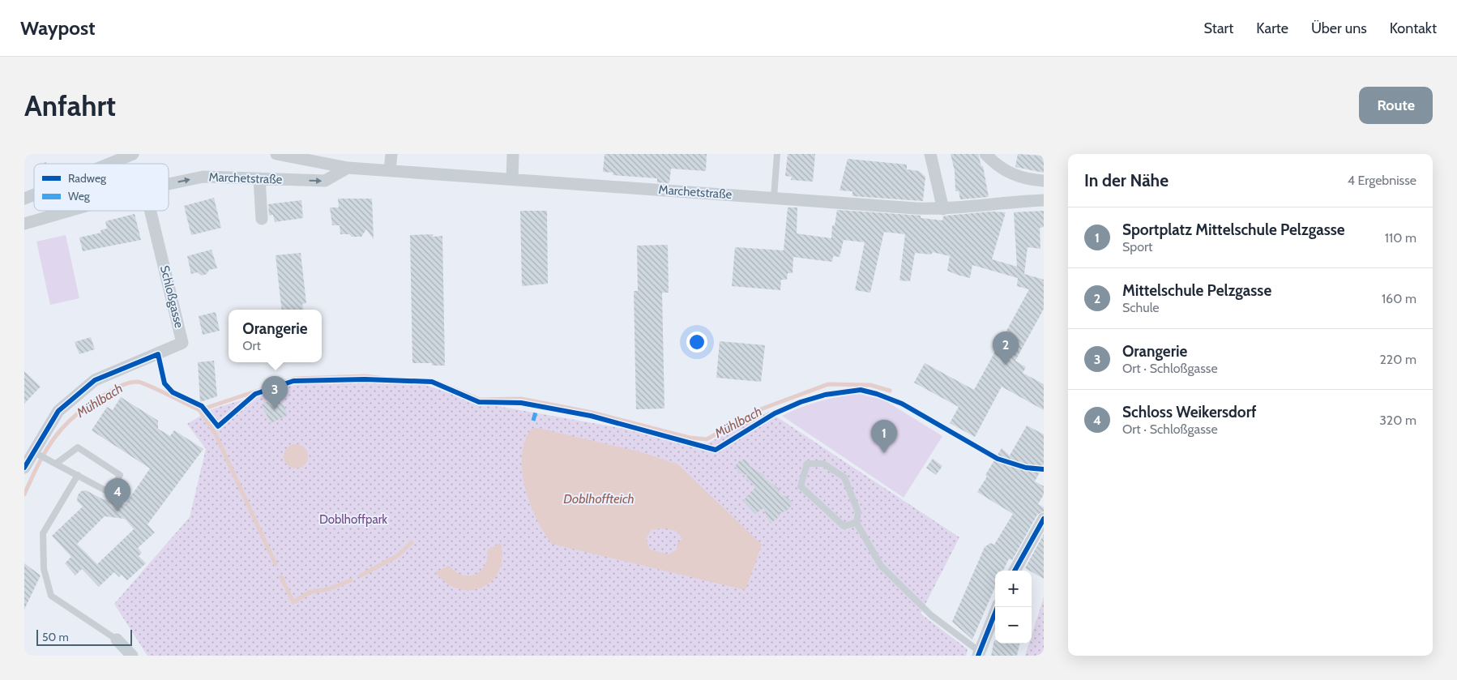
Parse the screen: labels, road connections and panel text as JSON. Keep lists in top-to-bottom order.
{
  "streets": {
    "street": ["Marchetstraße", "Schloßgasse"]
  },
  "water": ["Mühlbach", "Doblhoffteich"],
  "parks": ["Doblhoffpark"],
  "legend": ["Radweg", "Weg"],
  "scale_bar": "50 m",
  "page": {
    "header": "Waypost",
    "nav": [
      "Start",
      "Karte",
      "Über uns",
      "Kontakt"
    ],
    "buttons": "Route",
    "title": "Anfahrt",
    "heading": ["In der Nähe", "4 Ergebnisse"],
    "list": [
      {
        "mark": "1",
        "name": "Sportplatz Mittelschule Pelzgasse",
        "note": "Sport",
        "value": "110 m"
      },
      {
        "mark": "2",
        "name": "Mittelschule Pelzgasse",
        "note": "Schule",
        "value": "160 m"
      },
      {
        "mark": "3",
        "name": "Orangerie",
        "note": "Ort · Schloßgasse",
        "value": "220 m"
      },
      {
        "mark": "4",
        "name": "Schloss Weikersdorf",
        "note": "Ort · Schloßgasse",
        "value": "320 m"
      }
    ],
    "popup": ["Orangerie", "Ort"],
    "pins": [
      "2",
      "3",
      "1",
      "4"
    ],
    "map_buttons": ["+", "−"],
    "scale": "50 m"
  }
}
